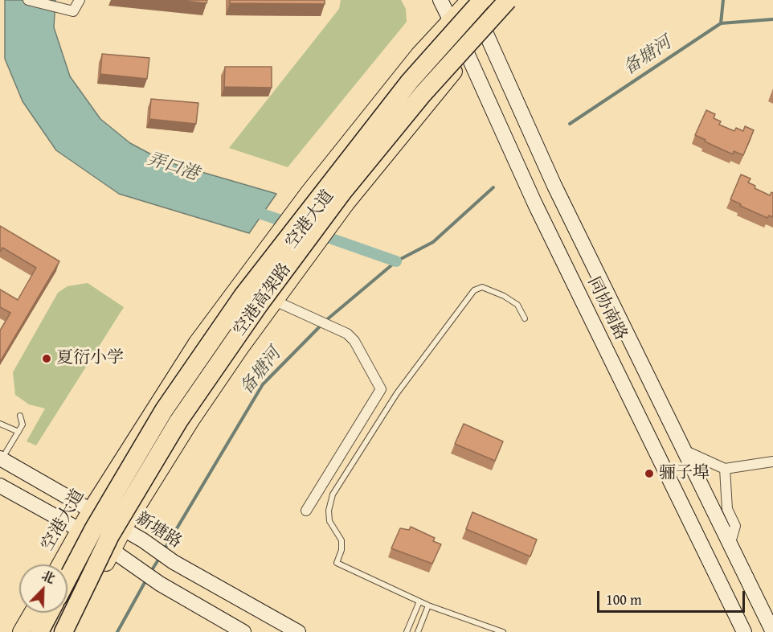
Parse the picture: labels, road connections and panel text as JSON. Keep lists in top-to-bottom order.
{
  "streets": {
    "highway": ["空港高架路"],
    "main road": ["空港大道", "同协南路", "新塘路"]
  },
  "crossings": [
    ["空港大道", "同协南路"],
    ["空港大道", "新塘路"]
  ],
  "water": ["备塘河", "弄口港"],
  "places": ["夏衍小学", "骊子埠"],
  "scale_bar": "100 m",
  "north": "top right"
}
